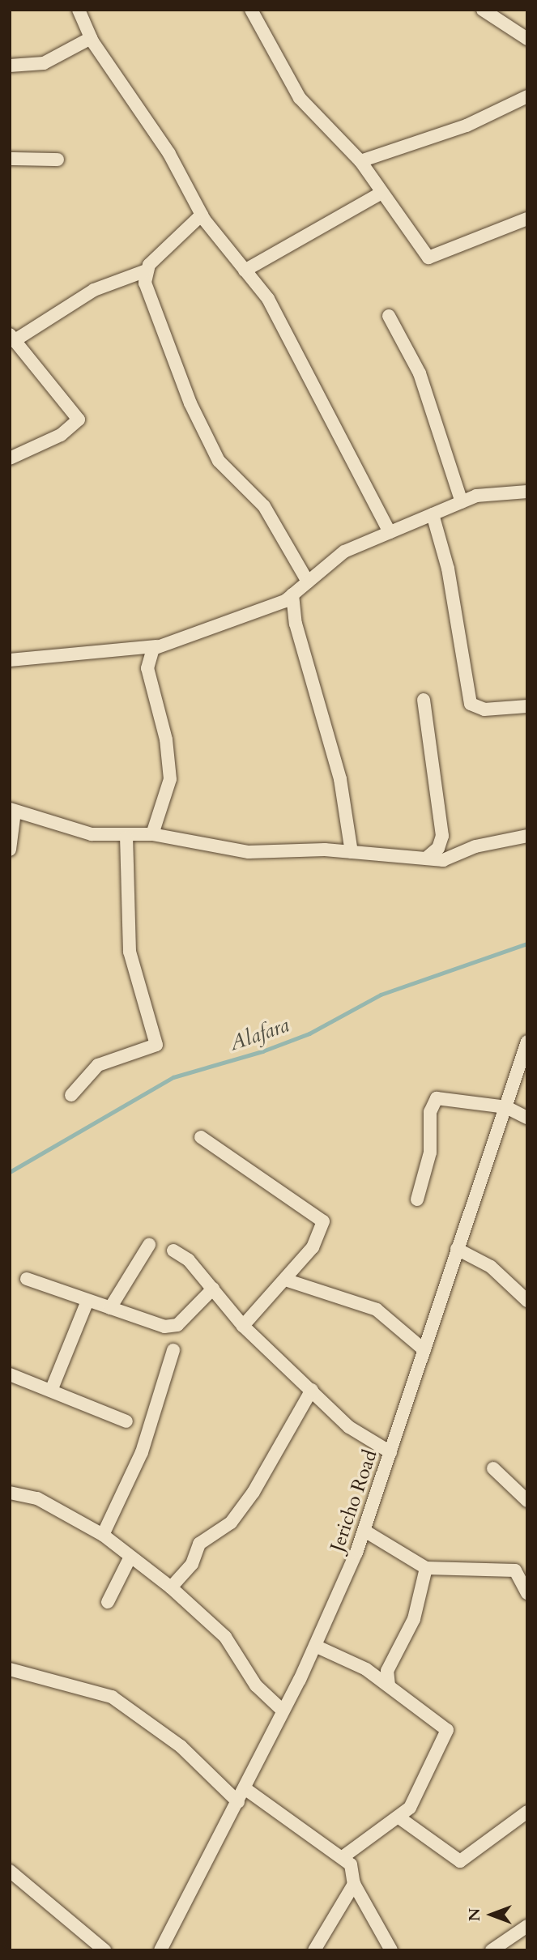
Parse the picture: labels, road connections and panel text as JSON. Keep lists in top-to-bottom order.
{
  "streets": {
    "street": ["Jericho Road"]
  },
  "water": ["Alafara"],
  "north": "left"
}
